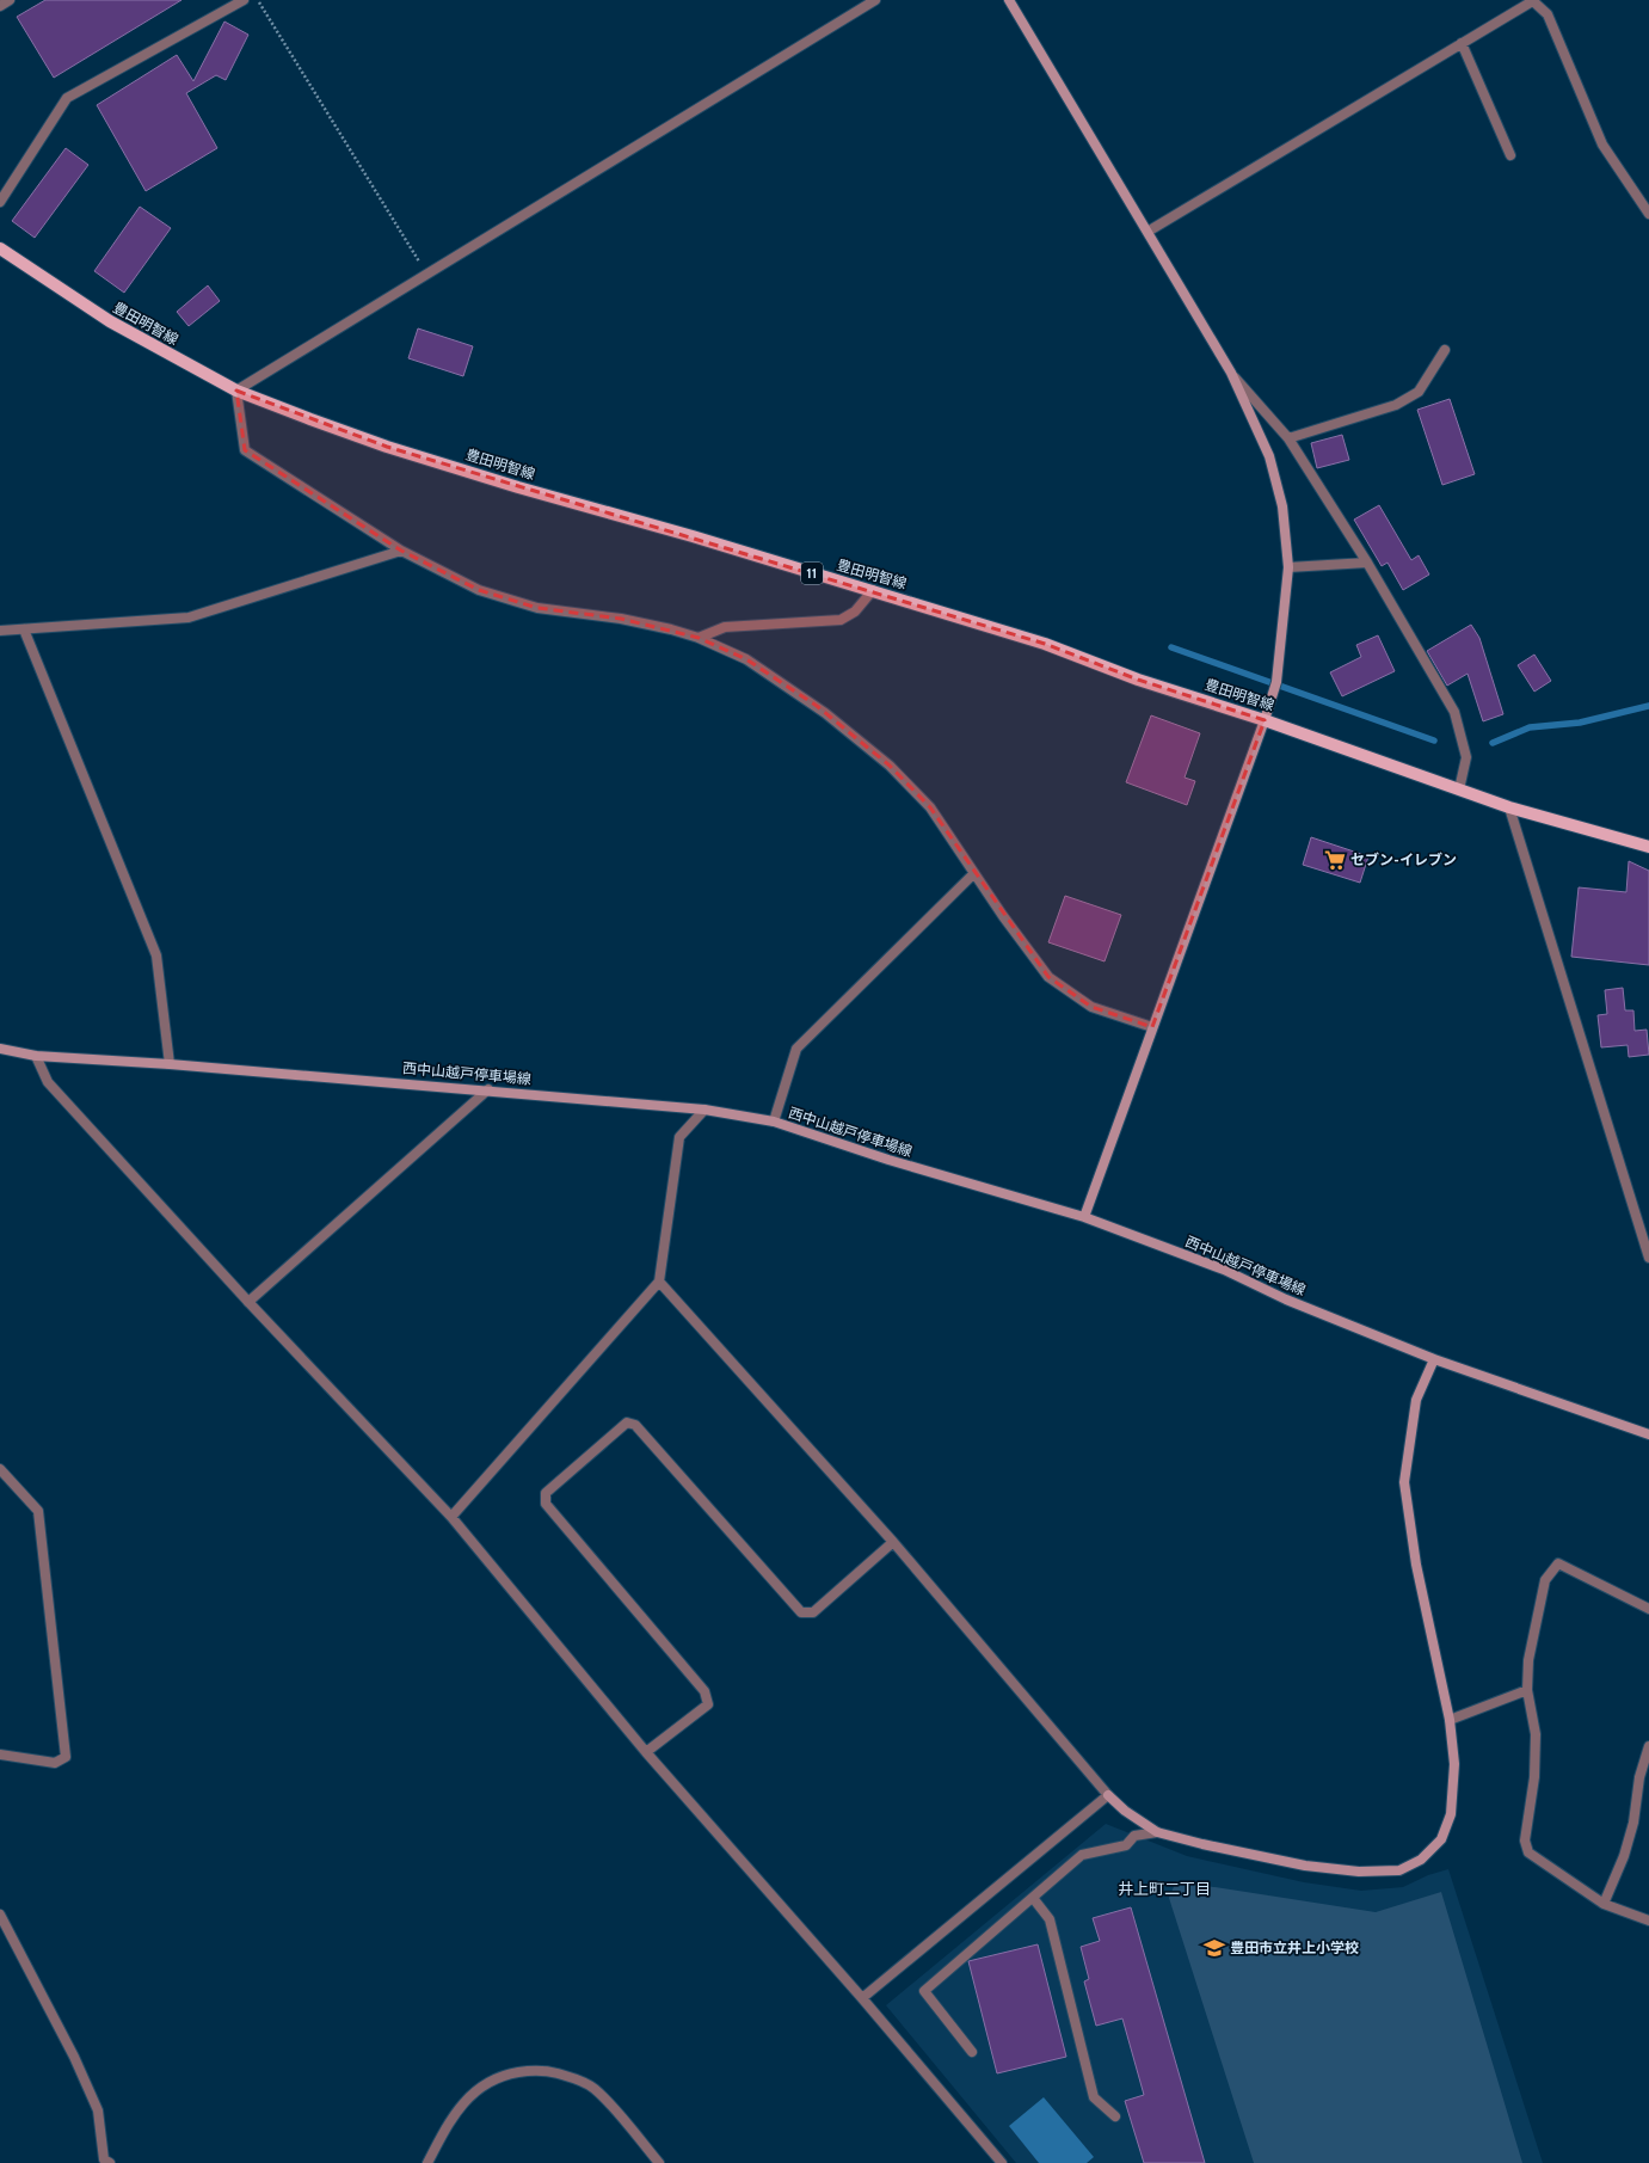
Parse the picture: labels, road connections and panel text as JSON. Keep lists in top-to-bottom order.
{
  "streets": {
    "main road": ["豊田明智線", "11"],
    "street": ["西中山越戸停車場線"]
  },
  "districts": ["井上町二丁目"],
  "places": {
    "supermarket": ["セブン-イレブン"],
    "school or university": ["豊田市立井上小学校"]
  }
}
